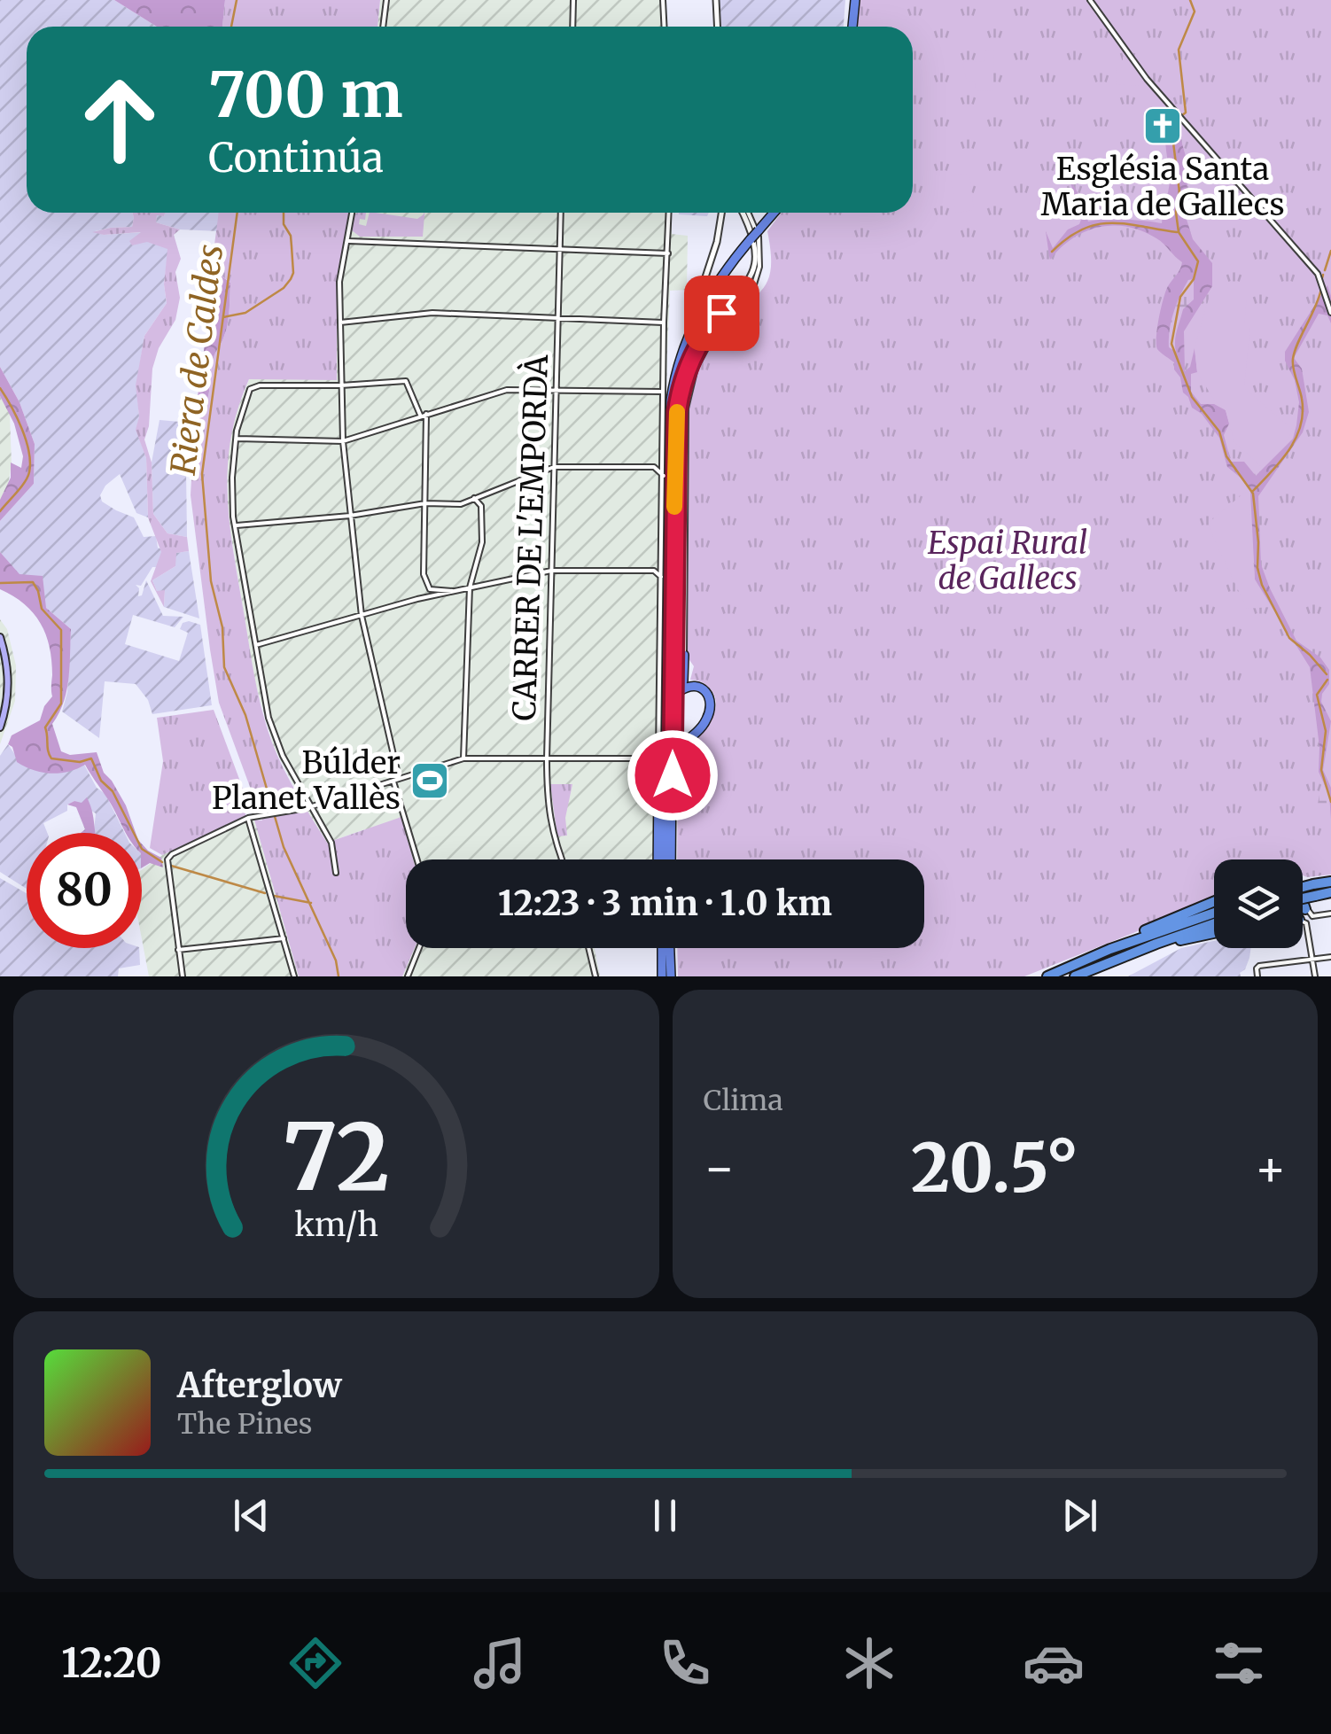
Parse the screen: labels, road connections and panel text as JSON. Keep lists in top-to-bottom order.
{
  "streets": {
    "street": ["CARRER DE L'EMPORDÀ"]
  },
  "water": ["Riera de Caldes"],
  "parks": ["Espai Rural de Gallecs"],
  "places": {
    "church": ["Església Santa Maria de Gallecs"],
    "sports": ["Búlder Planet Vallès"]
  },
  "page": {
    "turn": ["700 m", "Continúa"],
    "limit": "80",
    "trip": "12:23 · 3 min · 1.0 km",
    "tile": "Clima",
    "heat": ["−", "20.5°", "+"],
    "song": ["Afterglow", "The Pines"],
    "tabs": "12:20",
    "gauge": ["72", "km/h"]
  }
}
